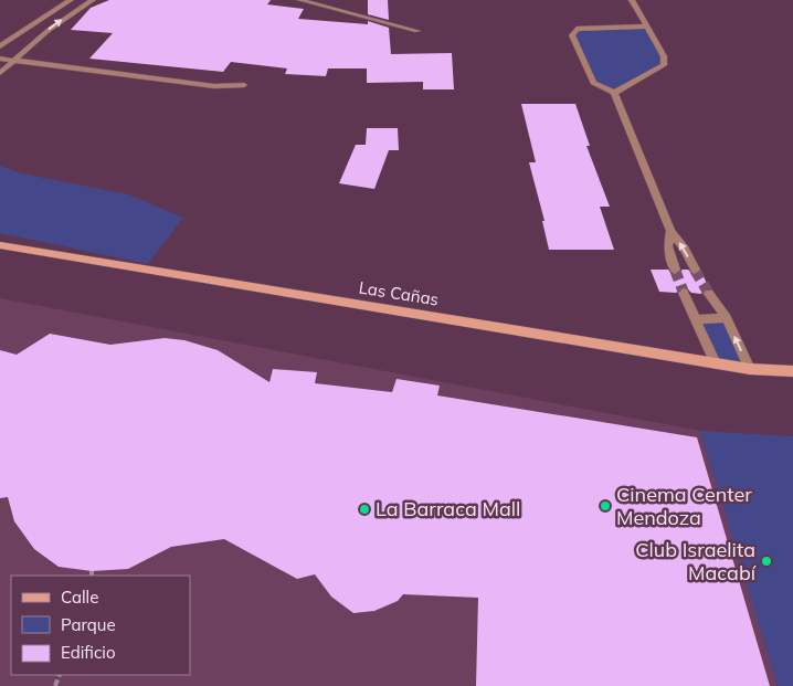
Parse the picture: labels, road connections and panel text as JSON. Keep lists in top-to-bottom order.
{
  "streets": {
    "main road": ["Las Cañas"]
  },
  "places": ["Cinema Center Mendoza", "La Barraca Mall", "Club Israelita Macabí"],
  "legend": ["Calle", "Parque", "Edificio"]
}
